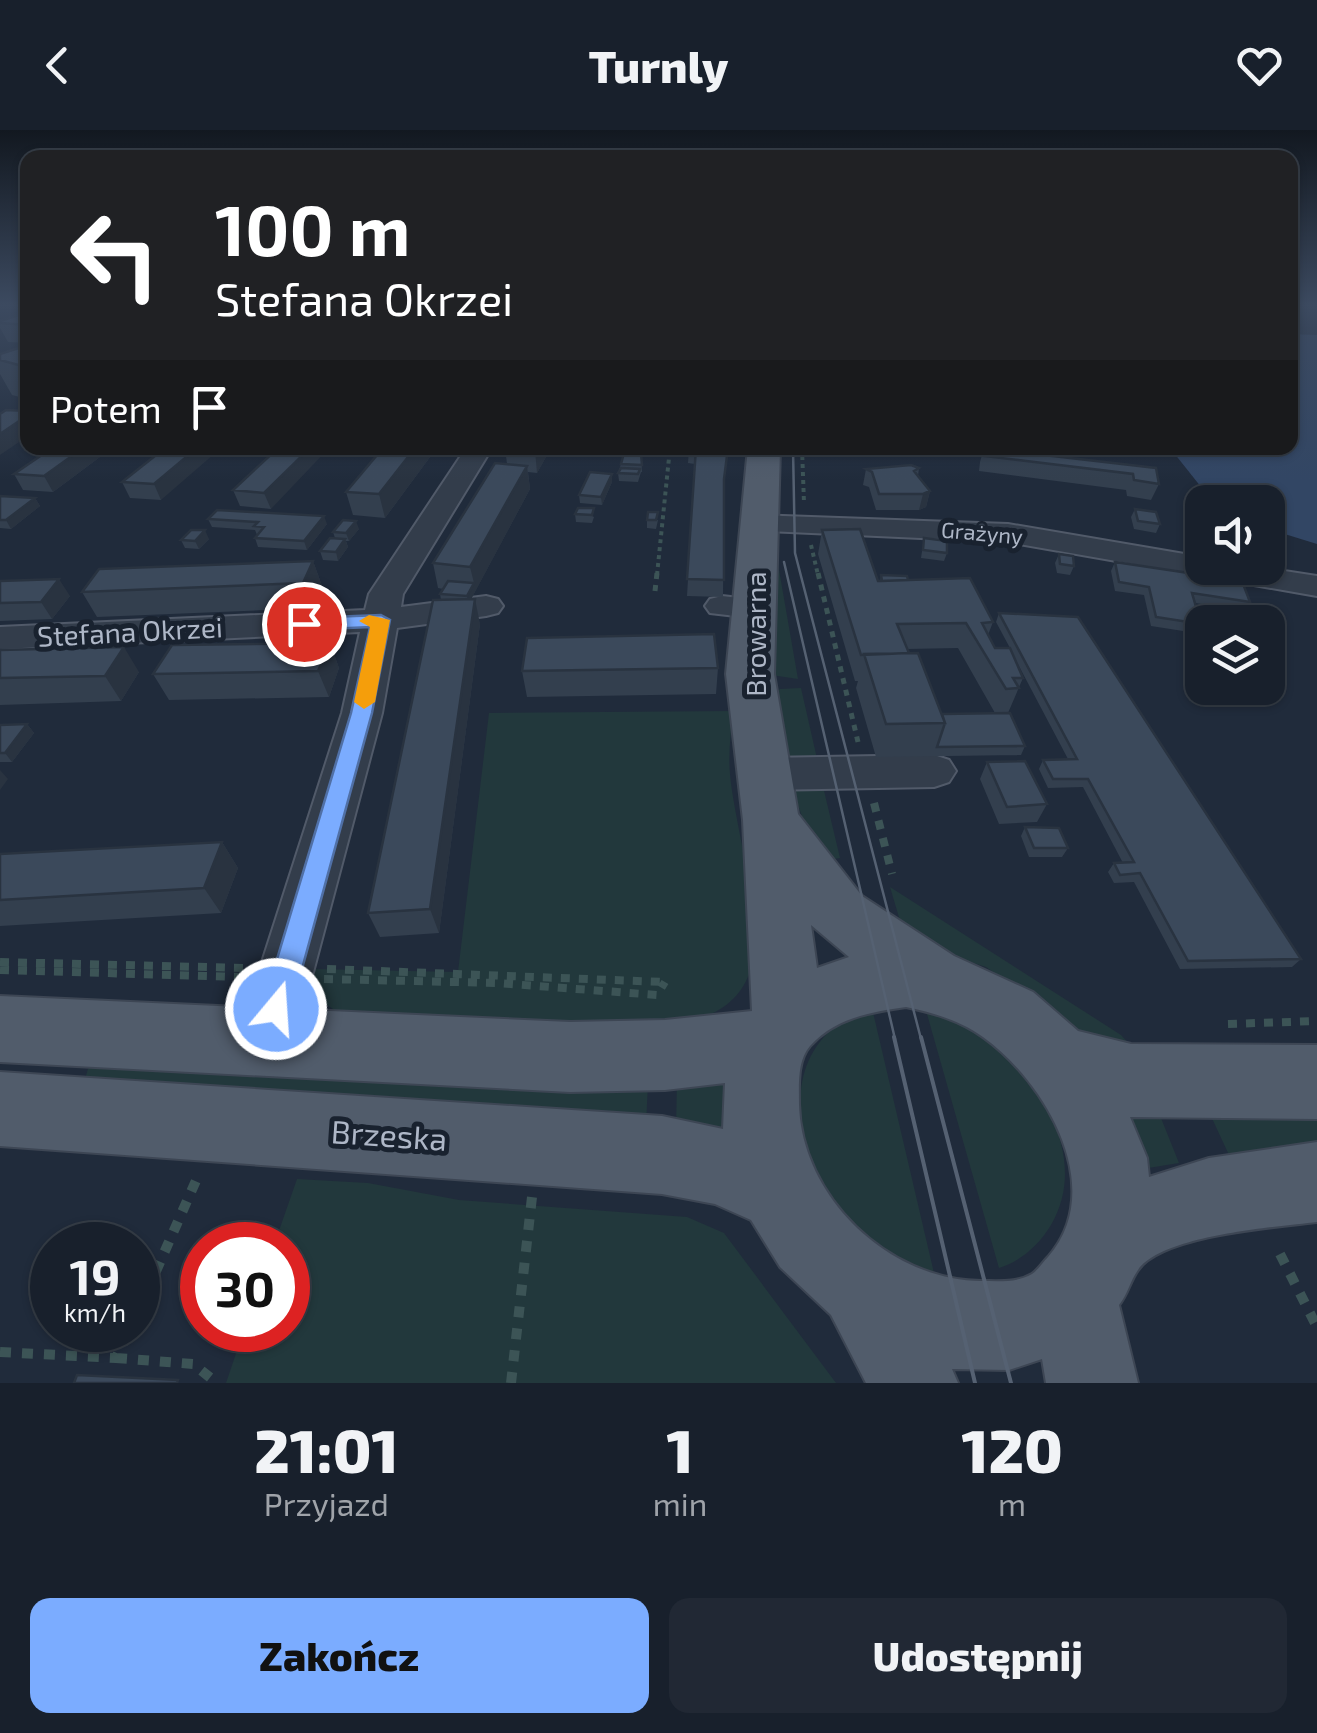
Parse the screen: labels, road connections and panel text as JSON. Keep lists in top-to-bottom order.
{
  "streets": {
    "main road": ["Browarna", "Brzeska"],
    "street": ["Grażyny", "Stefana Okrzei"]
  },
  "crossings": [
    ["Grażyny", "Browarna"],
    ["Browarna", "Brzeska"]
  ],
  "page": {
    "header": "Turnly",
    "turn": ["100 m", "Stefana Okrzei"],
    "then": "Potem",
    "speed": "19 km/h",
    "limit": "30",
    "eta": [
      "21:01",
      "Przyjazd",
      "1",
      "min",
      "120",
      "m"
    ],
    "buttons": ["Zakończ", "Udostępnij"]
  }
}
